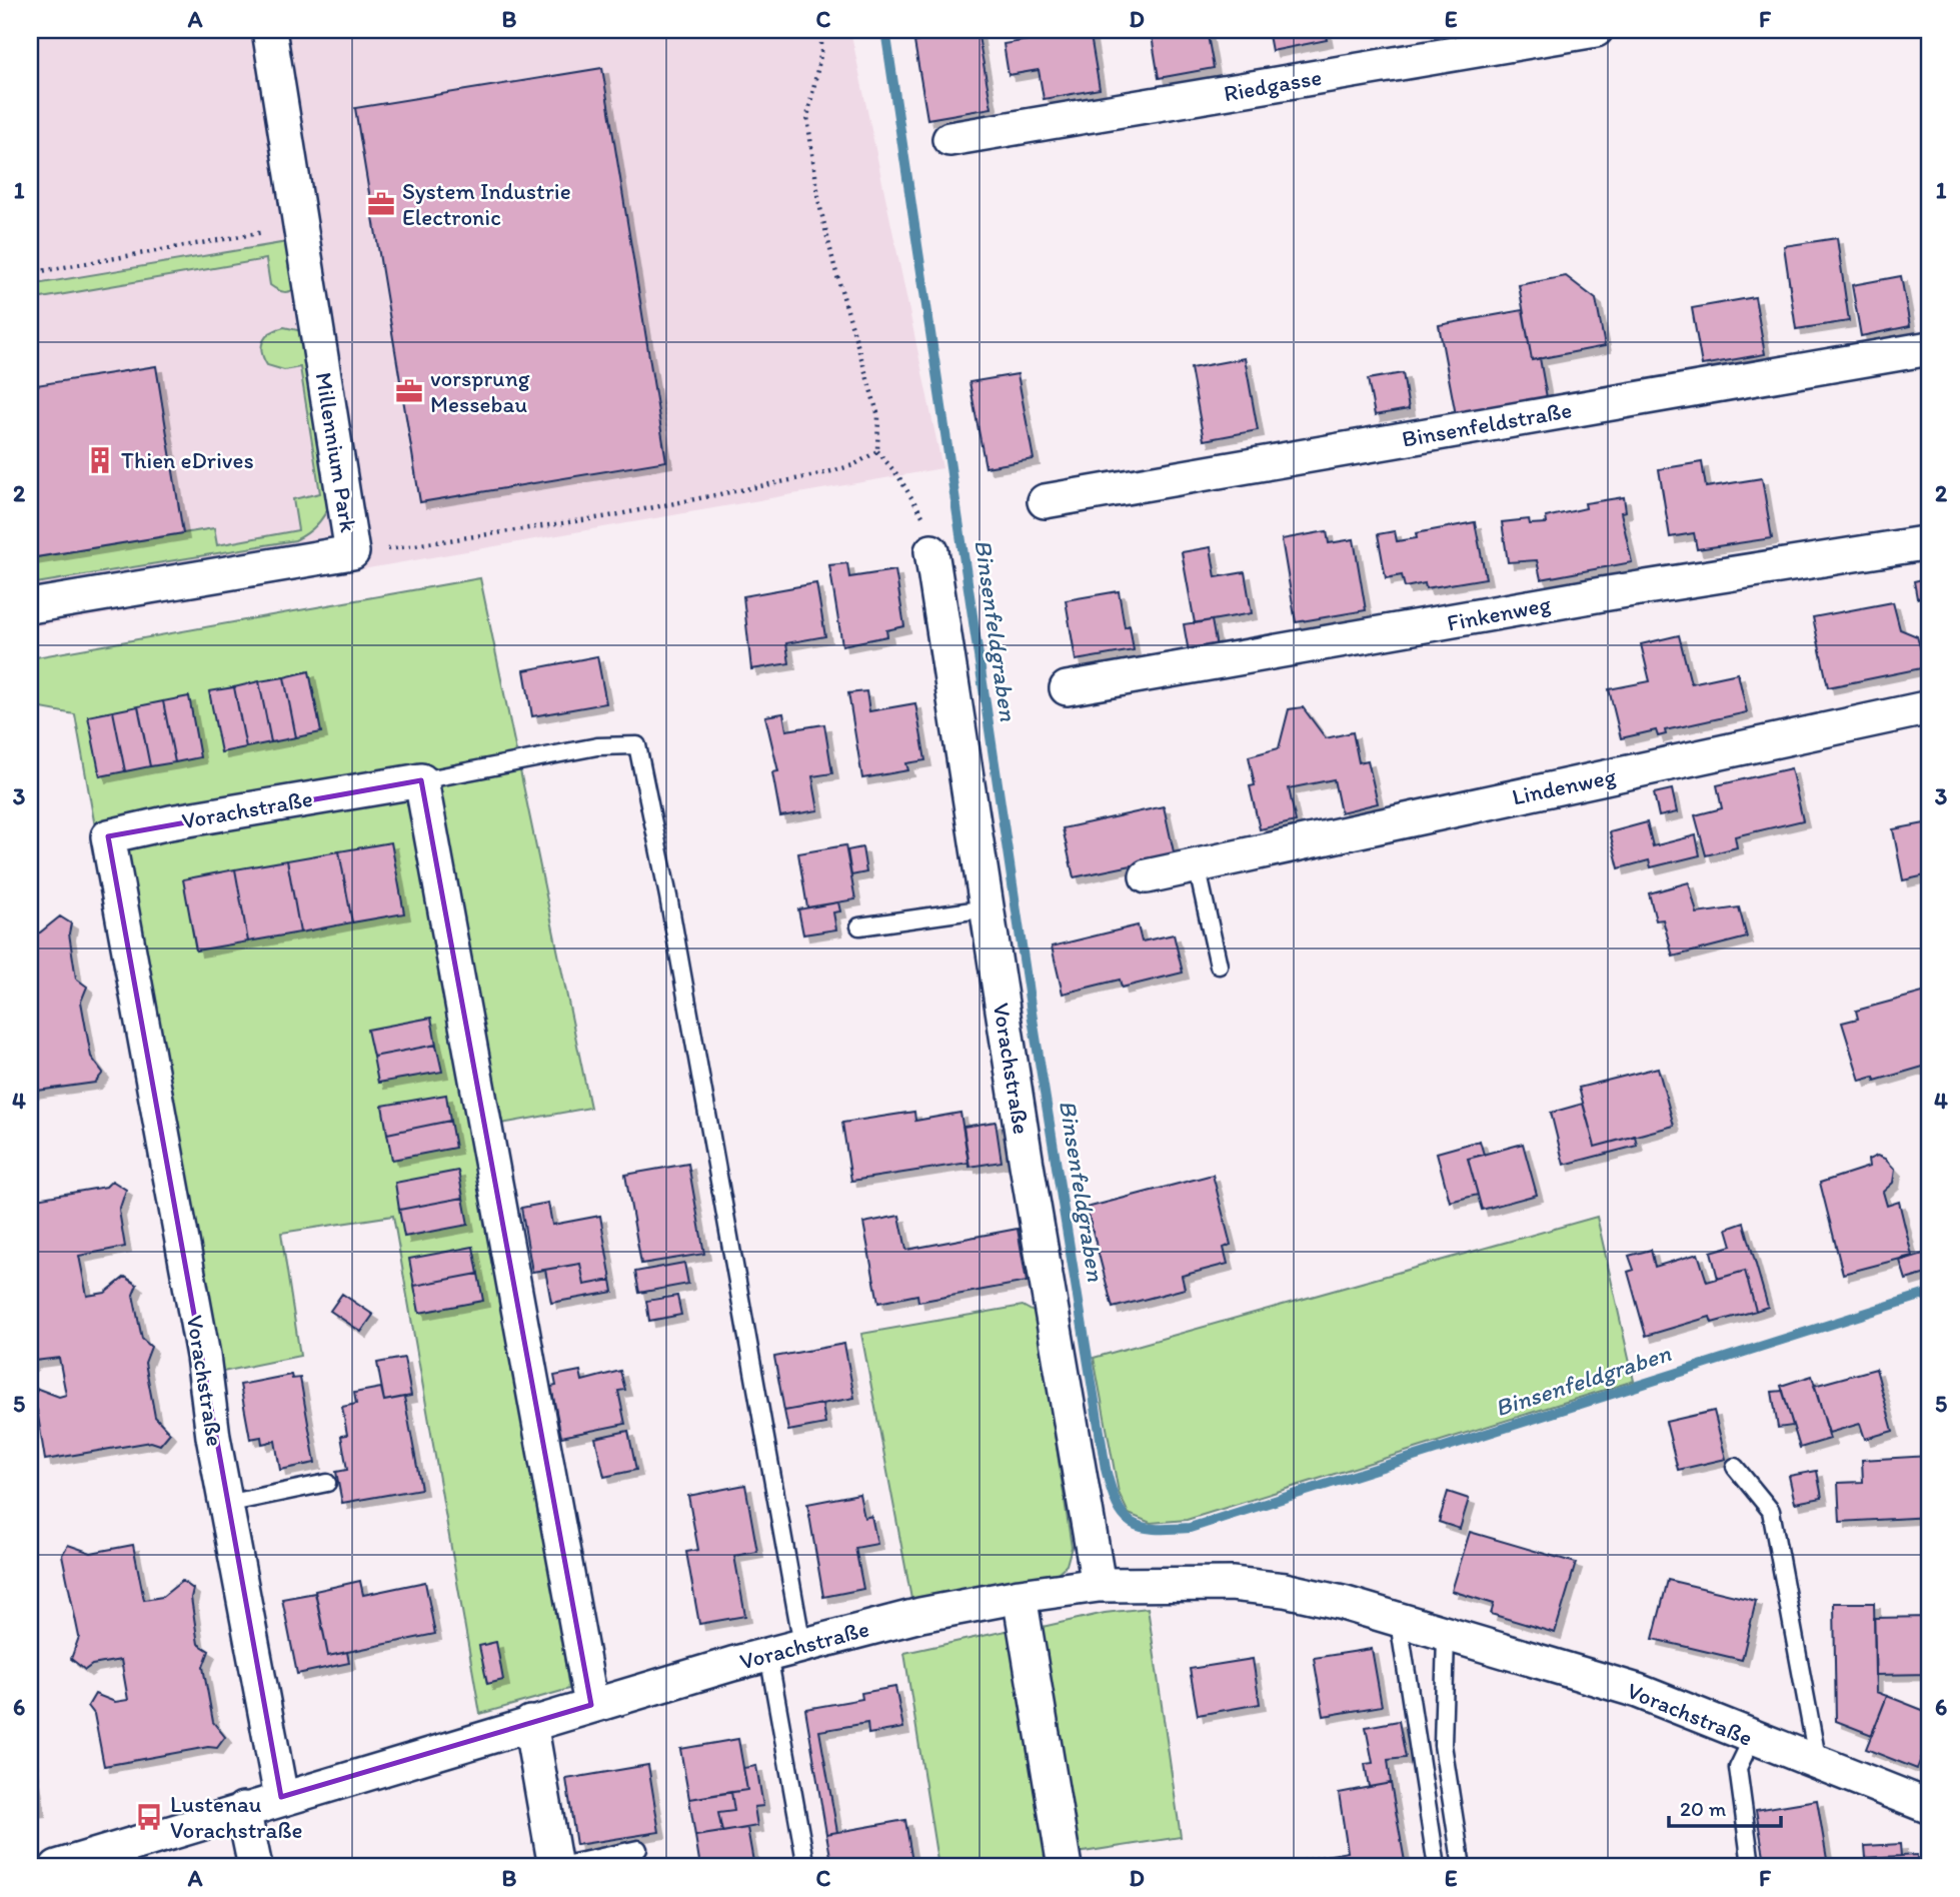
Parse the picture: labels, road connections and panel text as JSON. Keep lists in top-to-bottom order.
{
  "streets": {
    "street": [
      "Riedgasse",
      "Binsenfeldstraße",
      "Millennium Park",
      "Finkenweg",
      "Lindenweg",
      "Vorachstraße"
    ]
  },
  "water": ["Binsenfeldgraben"],
  "places": {
    "office": ["System Industrie Electronic", "vorsprung Messebau"],
    "building": ["Thien eDrives"],
    "bus stop": ["Lustenau Vorachstraße"]
  },
  "scale_bar": "20 m",
  "grid": {
    "columns": [
      "A",
      "B",
      "C",
      "D",
      "E",
      "F"
    ],
    "rows": [
      "1",
      "2",
      "3",
      "4",
      "5",
      "6"
    ]
  }
}
